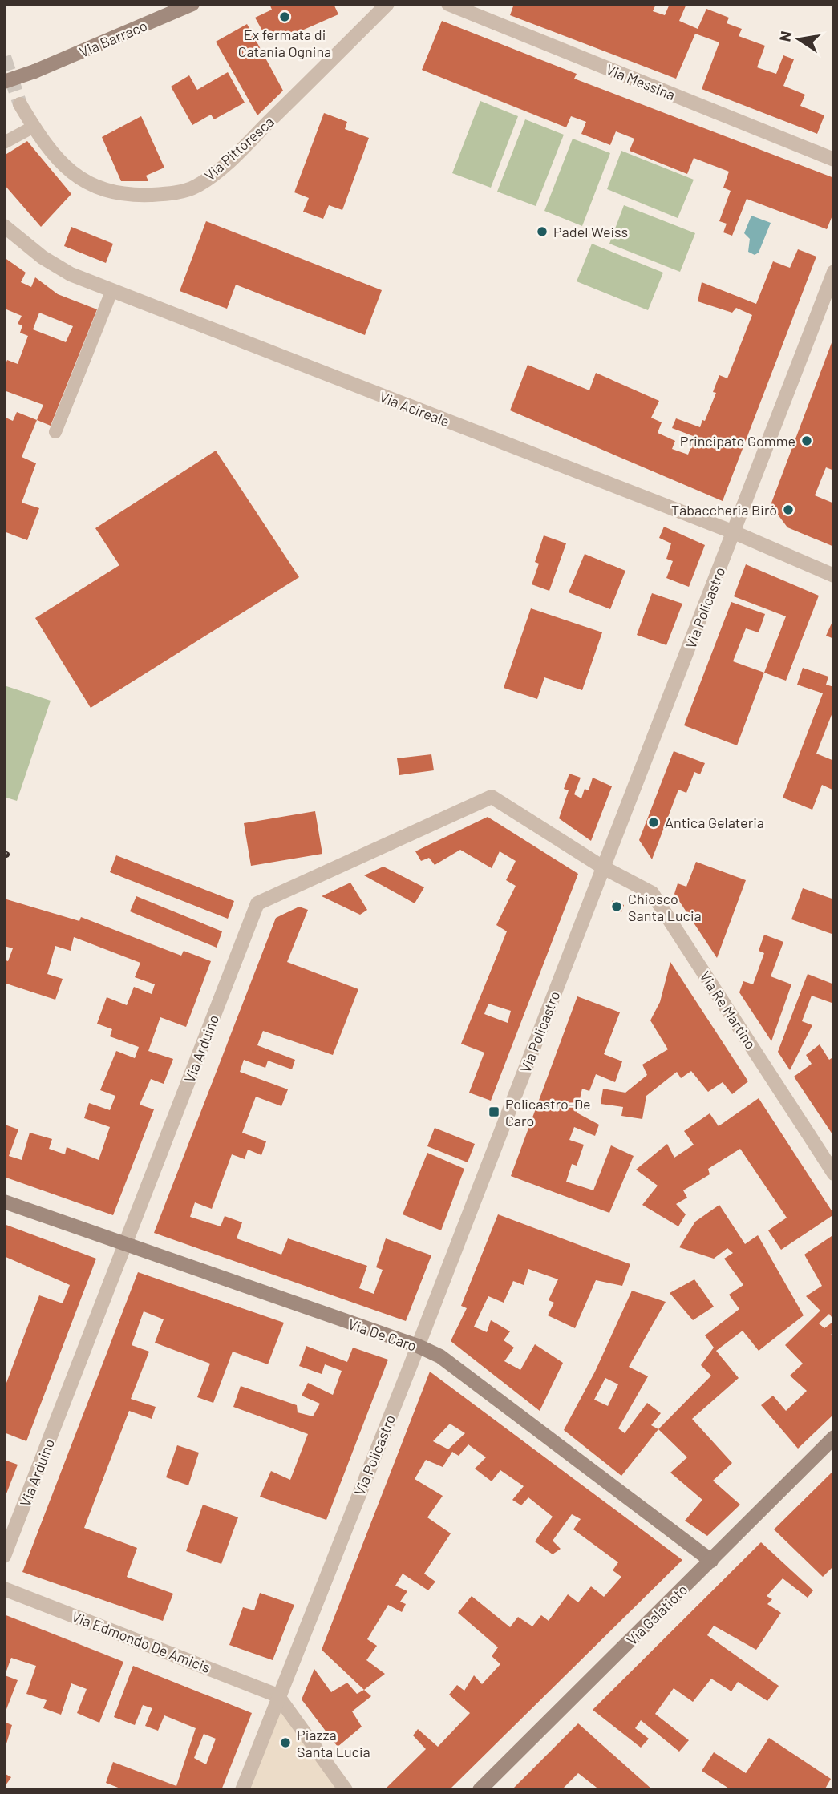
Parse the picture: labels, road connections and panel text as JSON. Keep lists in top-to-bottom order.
{
  "streets": {
    "main road": ["Via Barraco", "Via De Caro", "Via Galatioto"],
    "street": [
      "Via Messina",
      "Via Pittoresca",
      "Via Acireale",
      "Via Policastro",
      "Via Re Martino",
      "Via Arduino",
      "Via Edmondo De Amicis"
    ]
  },
  "crossings": [
    ["Via Acireale", "Via Policastro"],
    ["Via Policastro", "Via Re Martino"],
    ["Via Policastro", "Via Arduino"],
    ["Via Policastro", "Via De Caro"],
    ["Via Policastro", "Via Edmondo De Amicis"],
    ["Via Re Martino", "Via Arduino"],
    ["Via Arduino", "Via De Caro"],
    ["Via De Caro", "Via Galatioto"]
  ],
  "places": {
    "other": [
      "Ex fermata di Catania Ognina",
      "Padel Weiss",
      "Principato Gomme",
      "Tabaccheria Birò",
      "Antica Gelateria",
      "Chiosco Santa Lucia",
      "Piazza Santa Lucia"
    ],
    "transit": ["Policastro-De Caro"]
  },
  "north": "left"
}
